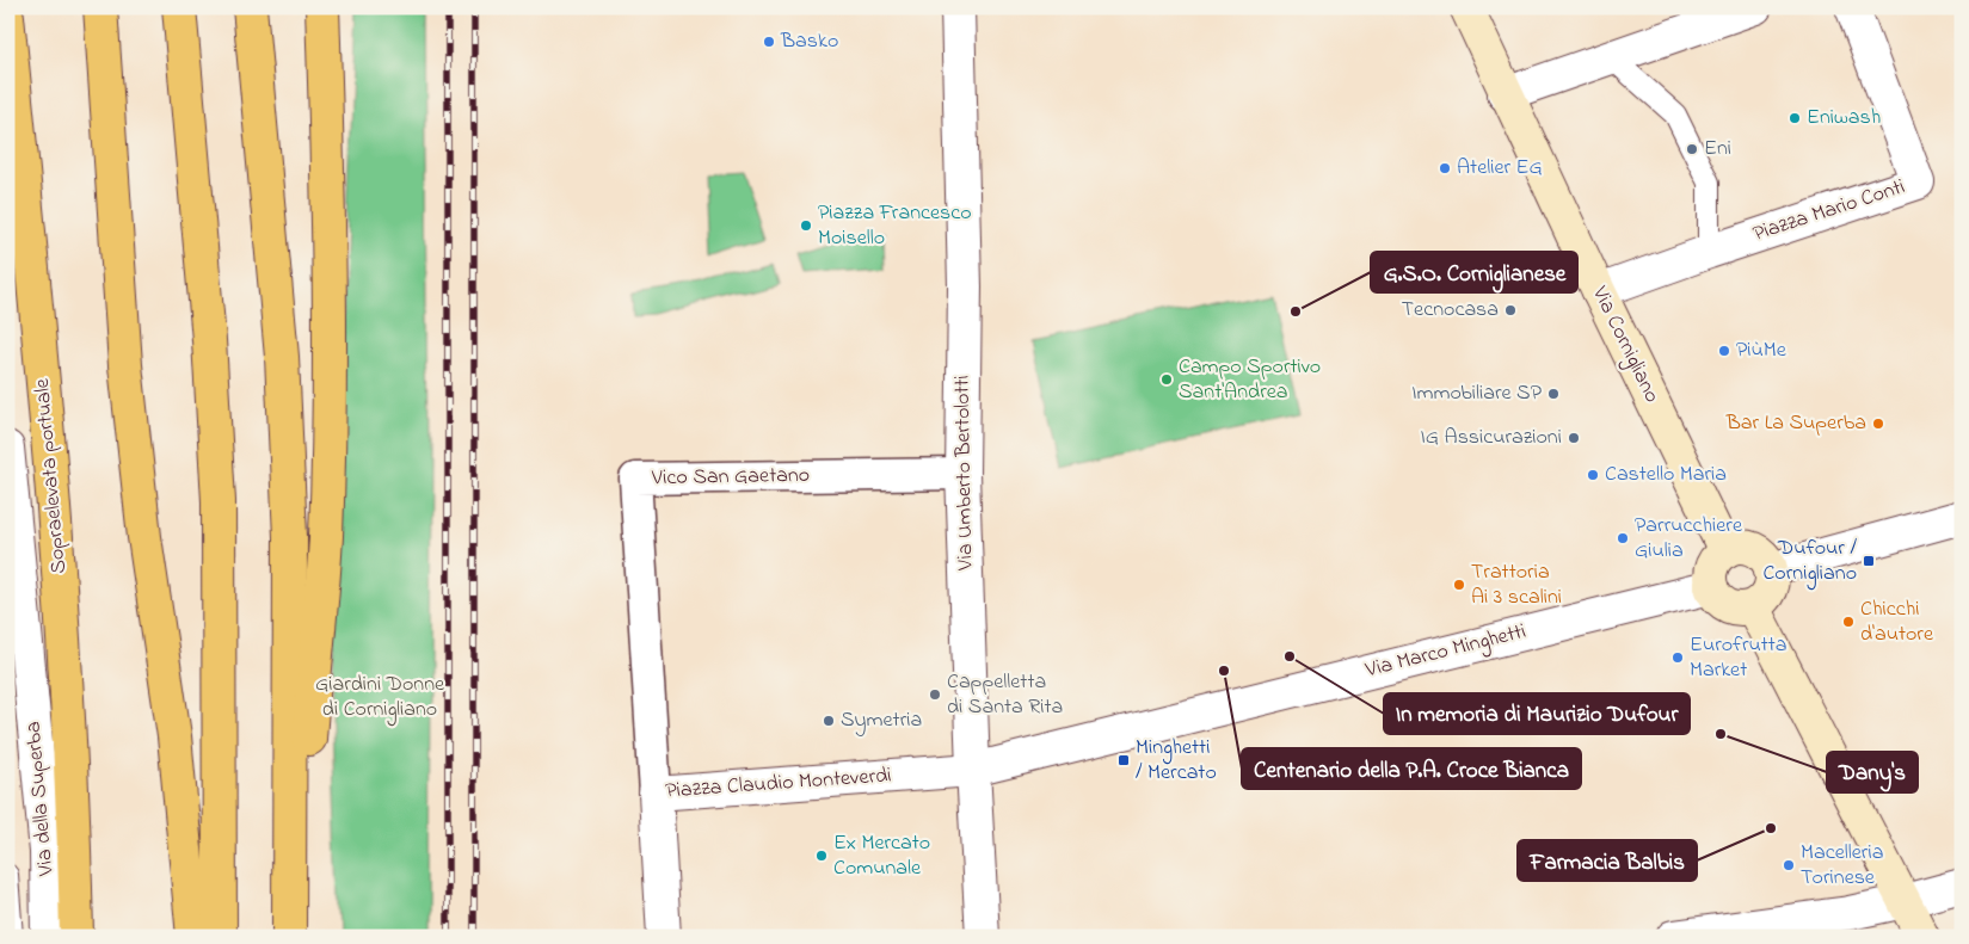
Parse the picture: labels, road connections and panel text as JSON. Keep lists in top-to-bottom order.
{
  "streets": {
    "highway": ["Sopraelevata portuale"],
    "main road": ["Via Cornigliano"],
    "street": [
      "Piazza Mario Conti",
      "Via Umberto Bertolotti",
      "Vico San Gaetano",
      "Via Marco Minghetti",
      "Piazza Claudio Monteverdi",
      "Via della Superba"
    ]
  },
  "crossings": [
    ["Piazza Mario Conti", "Via Cornigliano"],
    ["Via Cornigliano", "Via Marco Minghetti"],
    ["Via Umberto Bertolotti", "Vico San Gaetano"],
    ["Via Umberto Bertolotti", "Via Marco Minghetti"],
    ["Via Umberto Bertolotti", "Piazza Claudio Monteverdi"],
    ["Vico San Gaetano", "Piazza Claudio Monteverdi"],
    ["Via Marco Minghetti", "Piazza Claudio Monteverdi"]
  ],
  "parks": ["Giardini Donne di Cornigliano"],
  "places": {
    "other": [
      "Basko",
      "Eniwash",
      "Eni",
      "Atelier EG",
      "Piazza Francesco Moisello",
      "Tecnocasa",
      "G.S.O. Corniglianese",
      "PiùMe",
      "Campo Sportivo Sant'Andrea",
      "Immobiliare SP",
      "Bar La Superba",
      "IG Assicurazioni",
      "Castello Maria",
      "Parrucchiere Giulia",
      "Trattoria Ai 3 scalini",
      "Chicchi d'autore",
      "In memoria di Maurizio Dufour",
      "Eurofrutta Market",
      "Centenario della P.A. Croce Bianca",
      "Cappelletta di Santa Rita",
      "Symetria",
      "Dany's",
      "Farmacia Balbis",
      "Ex Mercato Comunale",
      "Macelleria Torinese"
    ],
    "transit": ["Dufour / Cornigliano", "Minghetti / Mercato"]
  }
}
